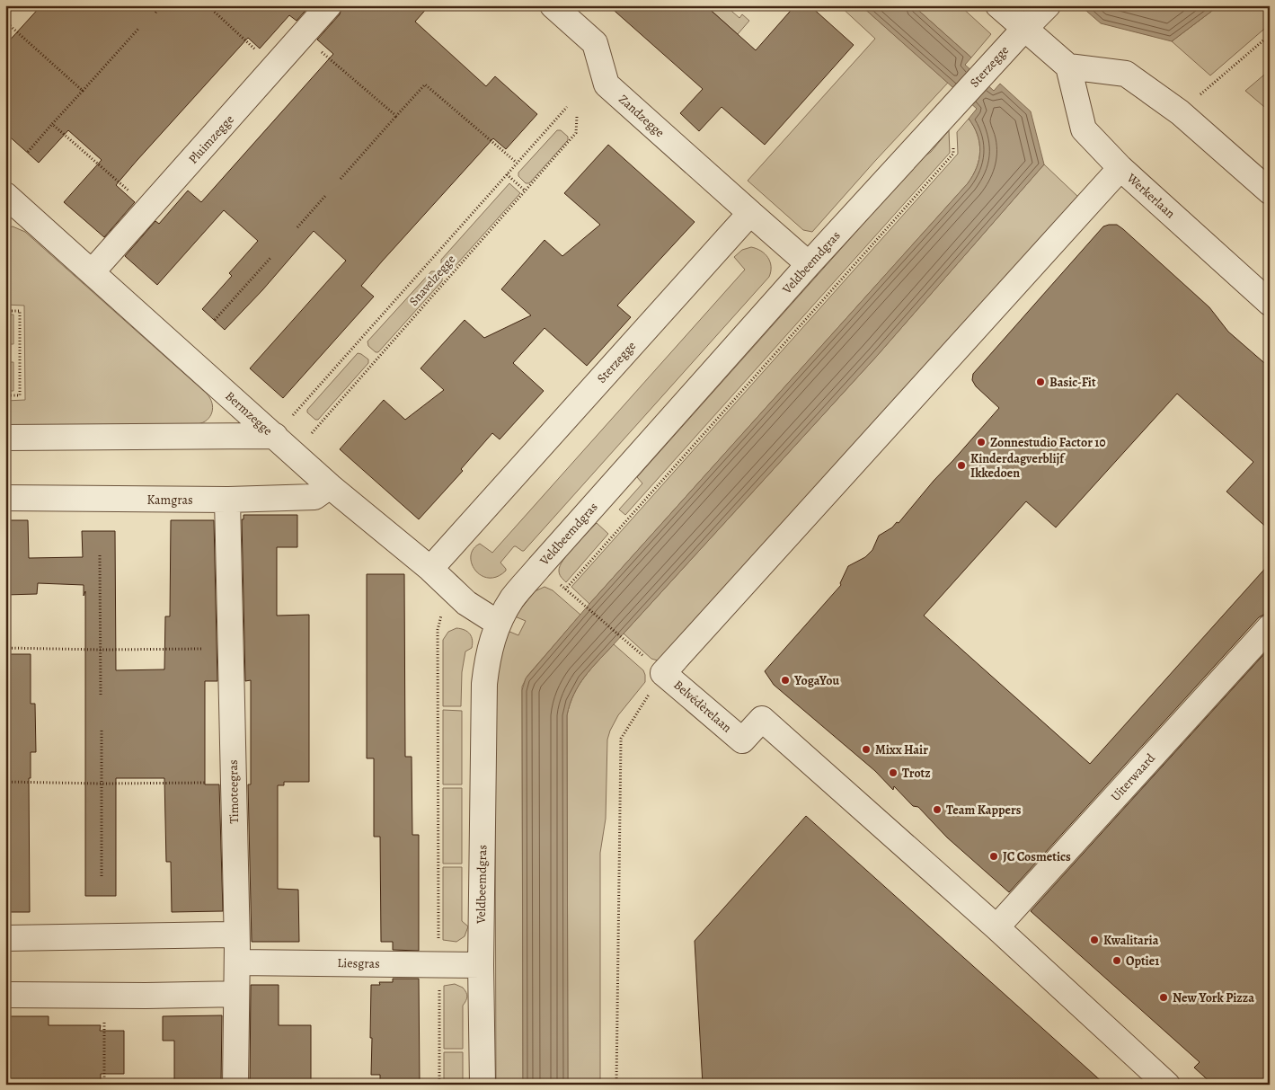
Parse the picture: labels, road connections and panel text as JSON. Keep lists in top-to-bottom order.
{
  "streets": {
    "street": [
      "Sterzegge",
      "Zandzegge",
      "Pluimzegge",
      "Werkerlaan",
      "Veldbeemdgras",
      "Bermzegge",
      "Kamgras",
      "Belvédèrelaan",
      "Uiterwaard",
      "Timoteegras",
      "Liesgras"
    ],
    "path": ["Snavelzegge"]
  },
  "crossings": [
    ["Sterzegge", "Zandzegge"],
    ["Sterzegge", "Veldbeemdgras"],
    ["Sterzegge", "Bermzegge"],
    ["Pluimzegge", "Bermzegge"],
    ["Veldbeemdgras", "Bermzegge"],
    ["Veldbeemdgras", "Liesgras"],
    ["Snavelzegge", "Bermzegge"],
    ["Bermzegge", "Kamgras"],
    ["Kamgras", "Timoteegras"],
    ["Belvédèrelaan", "Uiterwaard"],
    ["Timoteegras", "Liesgras"]
  ],
  "places": [
    "Basic-Fit",
    "Zonnestudio Factor 10",
    "Kinderdagverblijf Ikkedoen",
    "YogaYou",
    "Mixx Hair",
    "Trotz",
    "Team Kappers",
    "JC Cosmetics",
    "Kwalitaria",
    "Optie1",
    "New York Pizza"
  ]
}
